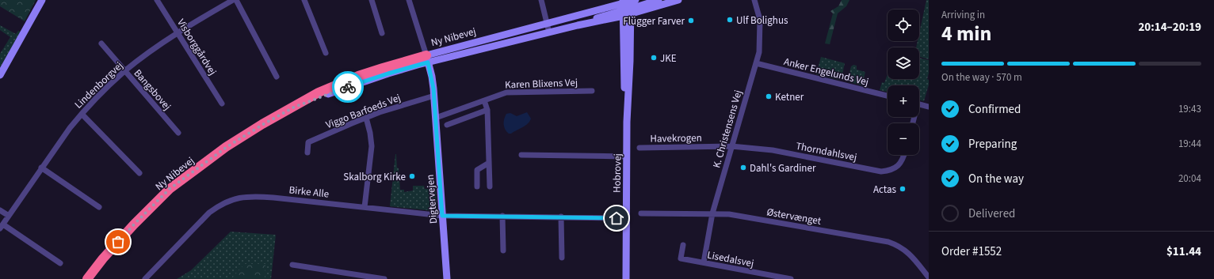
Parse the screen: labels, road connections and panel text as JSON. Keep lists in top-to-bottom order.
{
  "streets": {
    "highway": ["Ny Nibevej"],
    "main road": ["Hobrovej", "Digtervejen"],
    "street": [
      "Visborggårdvej",
      "Anker Engelunds Vej",
      "Karen Blixens Vej",
      "Lindenborgvej",
      "Bangsbovej",
      "Viggo Barfoeds Vej",
      "K. Christensens Vej",
      "Havekrogen",
      "Thorndahlsvej",
      "Birke Alle",
      "Østervænget",
      "Lisedalsvej"
    ]
  },
  "crossings": [
    ["Ny Nibevej", "Hobrovej"],
    ["Ny Nibevej", "Digtervejen"],
    ["Visborggårdvej", "Lindenborgvej"],
    ["Anker Engelunds Vej", "K. Christensens Vej"],
    ["Karen Blixens Vej", "Digtervejen"],
    ["Lindenborgvej", "Bangsbovej"],
    ["Viggo Barfoeds Vej", "Digtervejen"],
    ["K. Christensens Vej", "Havekrogen"],
    ["K. Christensens Vej", "Thorndahlsvej"],
    ["K. Christensens Vej", "Østervænget"],
    ["K. Christensens Vej", "Lisedalsvej"],
    ["Havekrogen", "Thorndahlsvej"],
    ["Birke Alle", "Digtervejen"]
  ],
  "places": [
    "Ulf Bolighus",
    "Flügger Farver",
    "JKE",
    "Ketner",
    "Dahl's Gardiner",
    "Skalborg Kirke",
    "Actas"
  ],
  "page": {
    "heading": ["4 min", "Arriving in", "20:14–20:19"],
    "panel": ["Order #1552", "$11.44"],
    "map_buttons": ["+", "−"],
    "bar": "On the way · 570 m",
    "list": [
      ["Confirmed", "19:43"],
      ["Preparing", "19:44"],
      ["On the way", "20:04"],
      "Delivered"
    ]
  }
}
